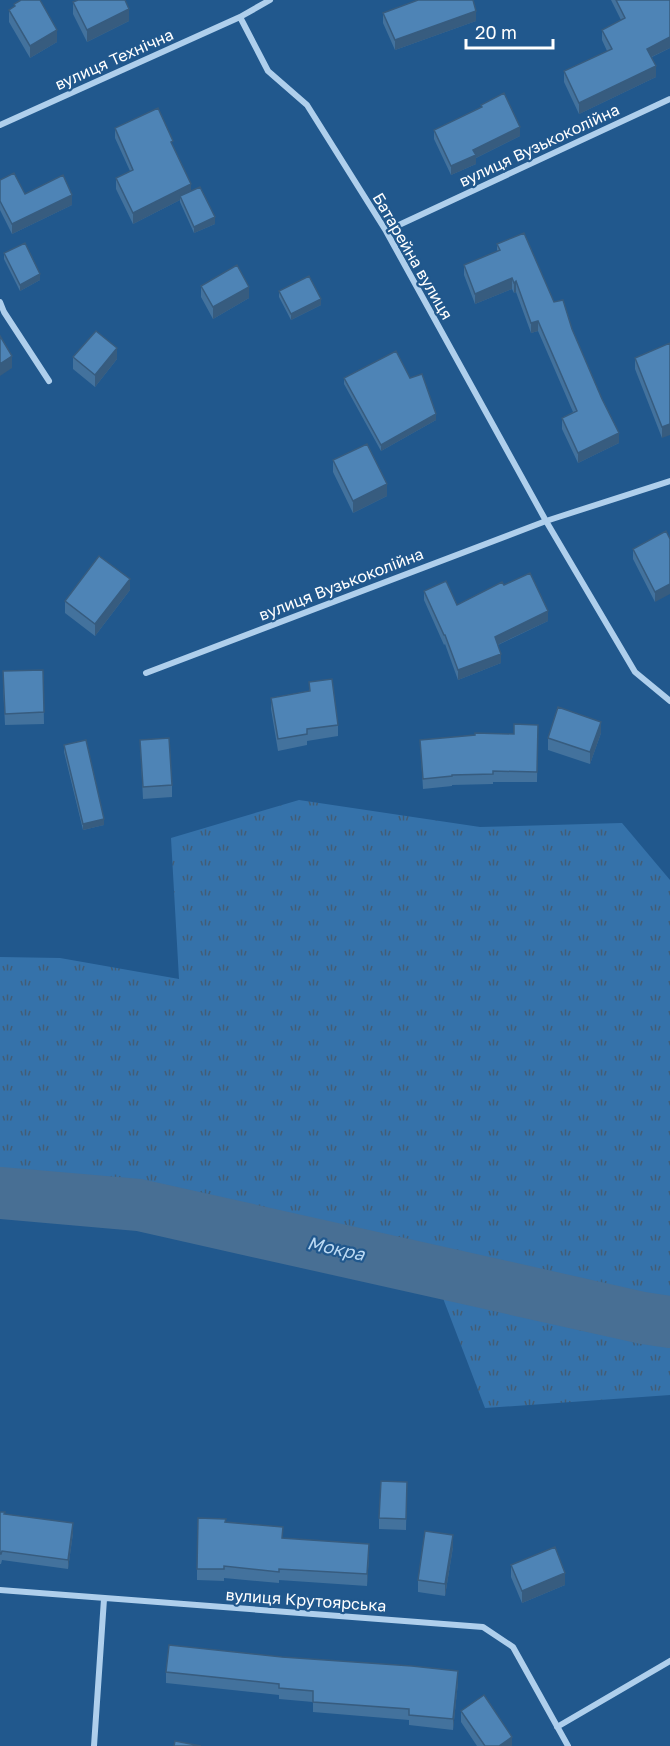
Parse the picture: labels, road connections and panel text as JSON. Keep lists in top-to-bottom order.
{
  "streets": {
    "street": [
      "вулиця Технічна",
      "вулиця Вузькоколійна",
      "Батарейна вулиця",
      "вулиця Крутоярська"
    ]
  },
  "crossings": [
    ["вулиця Технічна", "Батарейна вулиця"],
    ["вулиця Вузькоколійна", "Батарейна вулиця"]
  ],
  "water": ["Мокра"],
  "scale_bar": "20 m"
}
